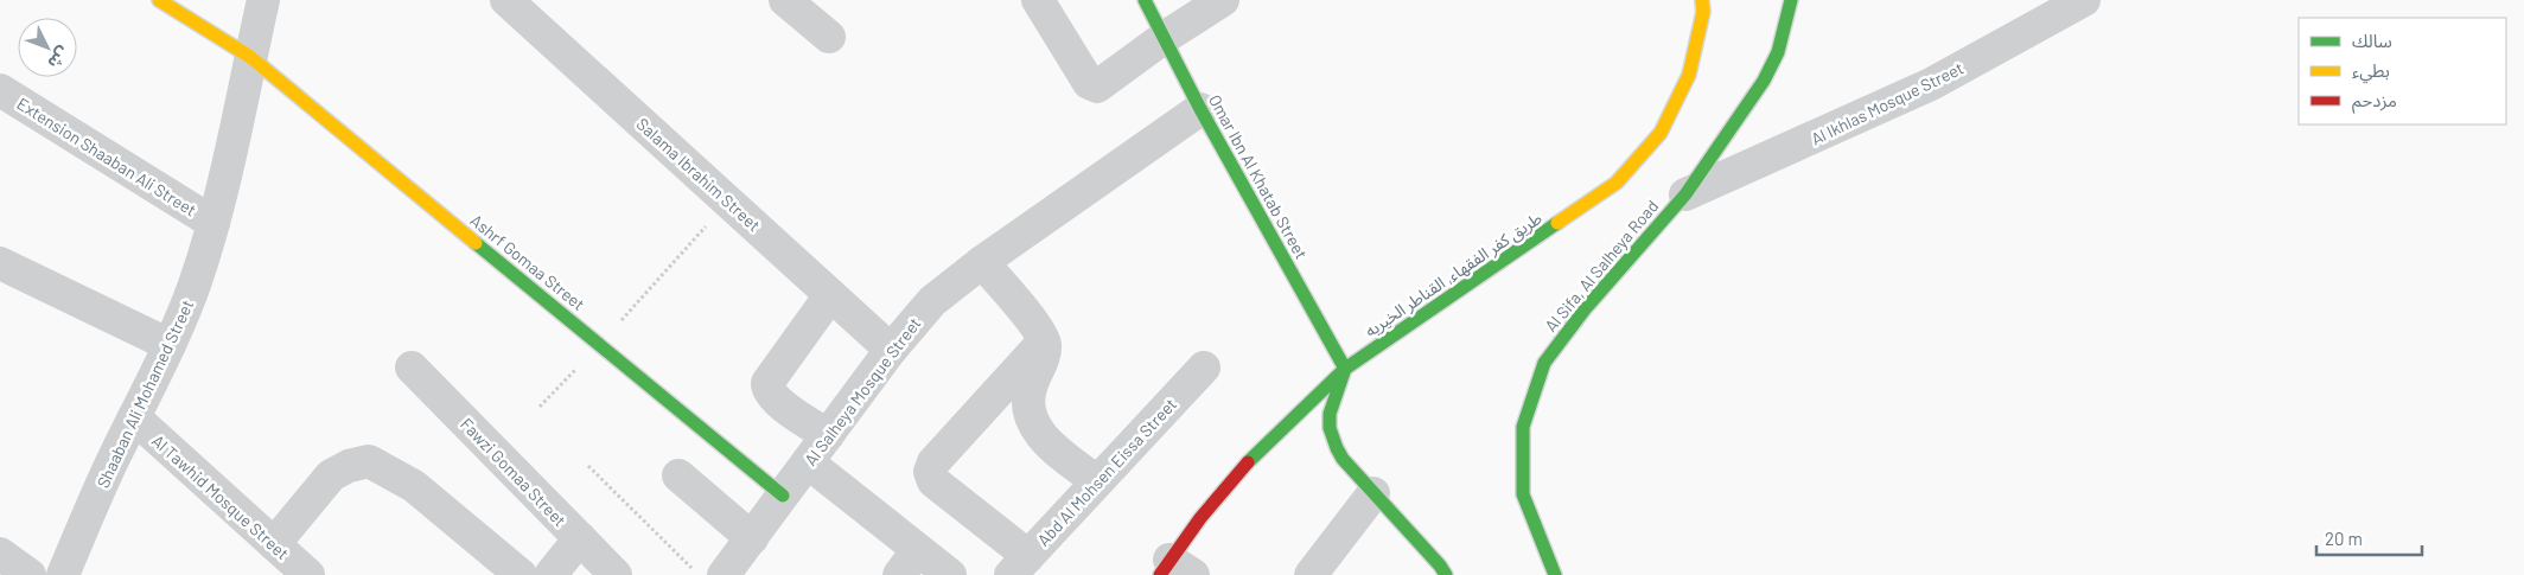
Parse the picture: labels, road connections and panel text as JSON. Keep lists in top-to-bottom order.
{
  "streets": {
    "street": [
      "Al Ikhlas Mosque Street",
      "Extension Shaaban Ali Street",
      "Salama Ibrahim Street",
      "Omar Ibn Al Khatab Street",
      "Ashrf Gomaa Street",
      "Al Sifa, Al Salheya Road",
      "طريق كفر الفقهاء, القناطر الخيريه",
      "Al Salheya Mosque Street",
      "Shaaban Ali Mohamed Street",
      "Fawzi Gomaa Street",
      "Abd Al Mohsen Eissa Street",
      "Al Tawhid Mosque Street"
    ]
  },
  "crossings": [
    ["Al Ikhlas Mosque Street", "Al Sifa, Al Salheya Road"],
    ["Extension Shaaban Ali Street", "Shaaban Ali Mohamed Street"],
    ["Salama Ibrahim Street", "Al Salheya Mosque Street"],
    ["Omar Ibn Al Khatab Street", "طريق كفر الفقهاء, القناطر الخيريه"],
    ["Omar Ibn Al Khatab Street", "Al Salheya Mosque Street"],
    ["Ashrf Gomaa Street", "Al Salheya Mosque Street"],
    ["Ashrf Gomaa Street", "Shaaban Ali Mohamed Street"],
    ["Shaaban Ali Mohamed Street", "Al Tawhid Mosque Street"]
  ],
  "legend": ["سالك", "بطيء", "مزدحم"],
  "scale_bar": "20 m",
  "north": "bottom right"
}
